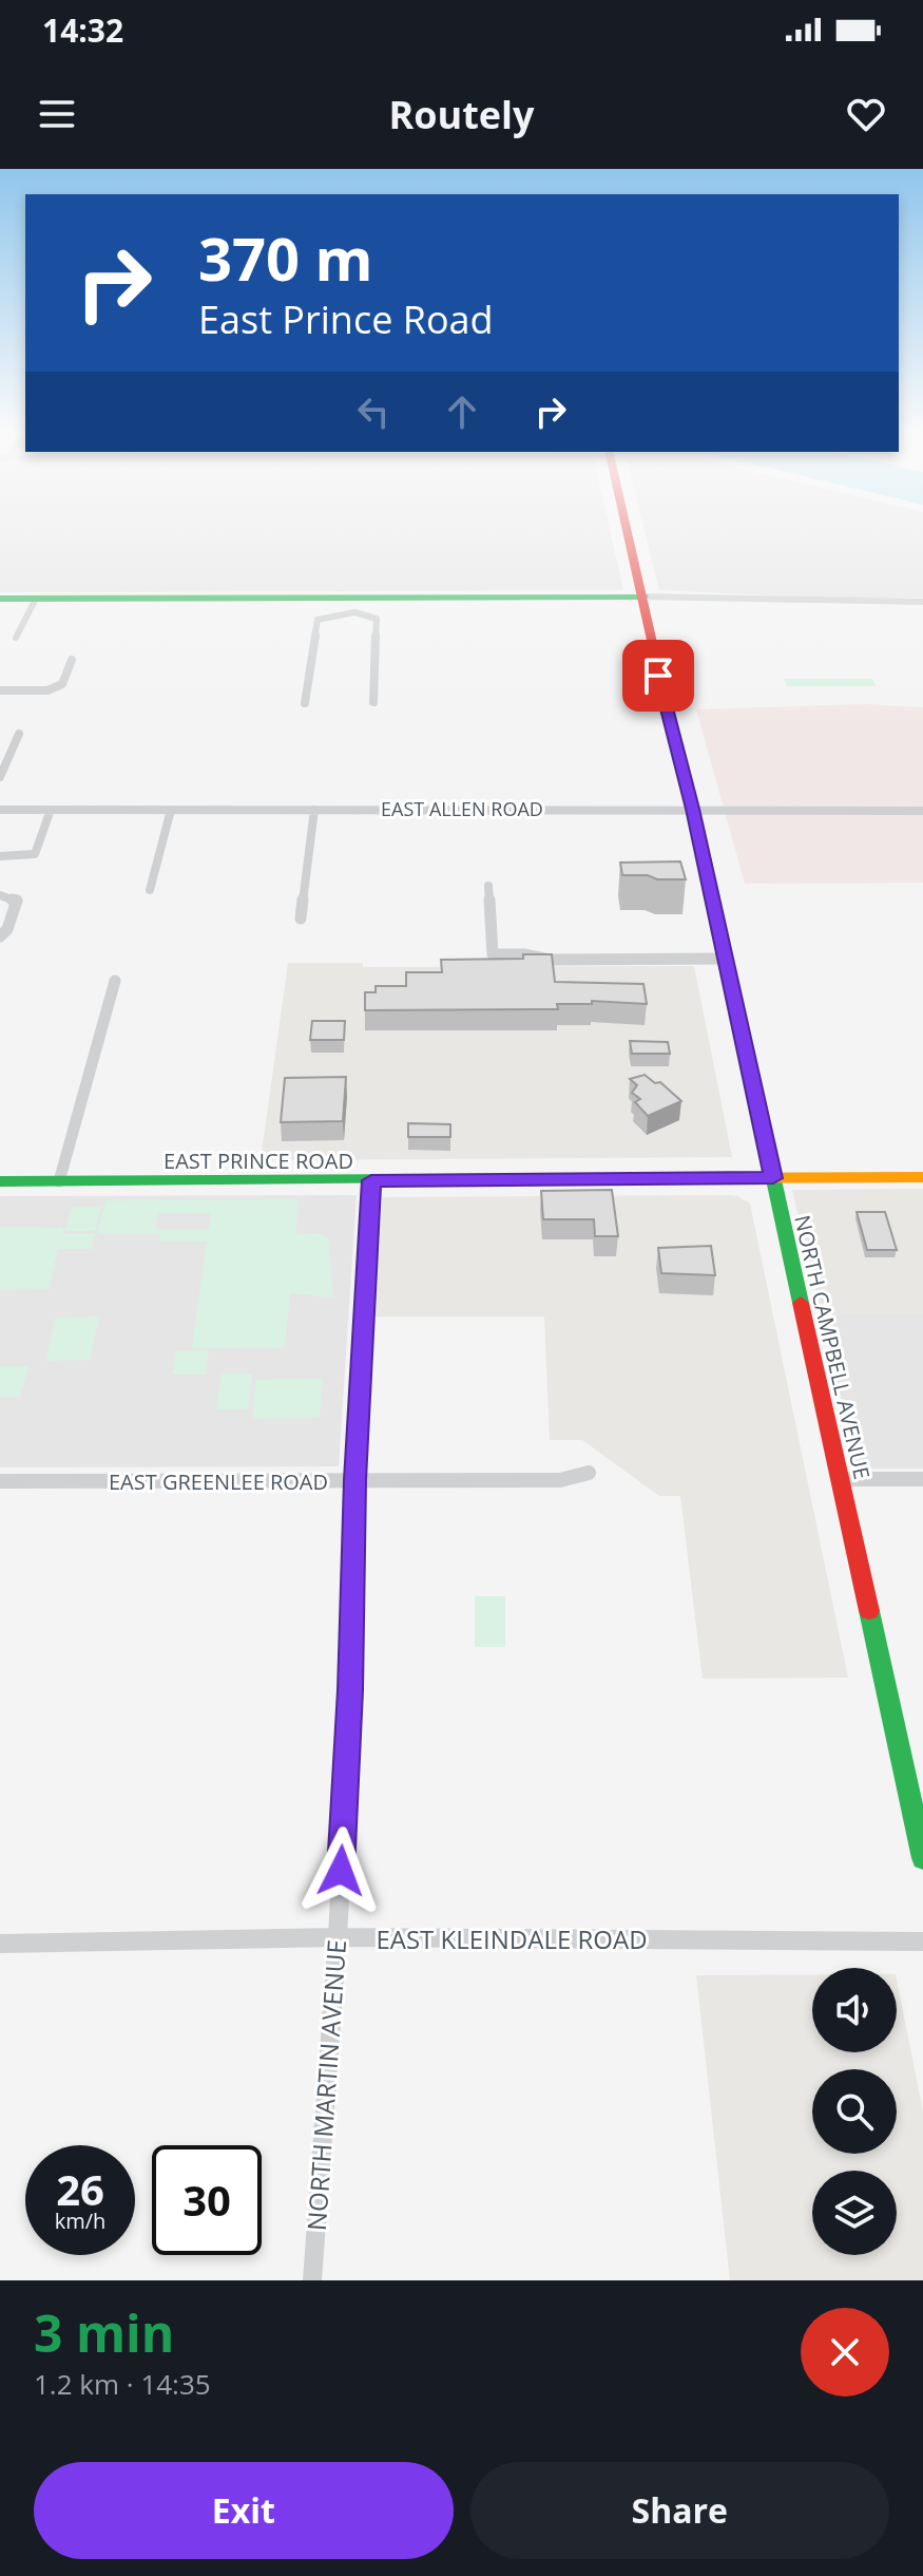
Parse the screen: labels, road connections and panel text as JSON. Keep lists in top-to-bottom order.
{
  "streets": {
    "main road": ["EAST PRINCE ROAD", "NORTH CAMPBELL AVENUE"],
    "street": [
      "EAST ALLEN ROAD",
      "EAST GREENLEE ROAD",
      "EAST KLEINDALE ROAD",
      "NORTH MARTIN AVENUE"
    ]
  },
  "crossings": [
    ["EAST ALLEN ROAD", "NORTH CAMPBELL AVENUE"],
    ["EAST PRINCE ROAD", "NORTH CAMPBELL AVENUE"],
    ["EAST PRINCE ROAD", "NORTH MARTIN AVENUE"],
    ["EAST GREENLEE ROAD", "NORTH MARTIN AVENUE"],
    ["EAST KLEINDALE ROAD", "NORTH MARTIN AVENUE"]
  ],
  "page": {
    "status": "14:32",
    "header": "Routely",
    "turn": ["370 m", "East Prince Road"],
    "speed": "26 km/h",
    "limit": "30",
    "heading": ["3 min", "1.2 km · 14:35"],
    "buttons": ["Exit", "Share"]
  }
}
